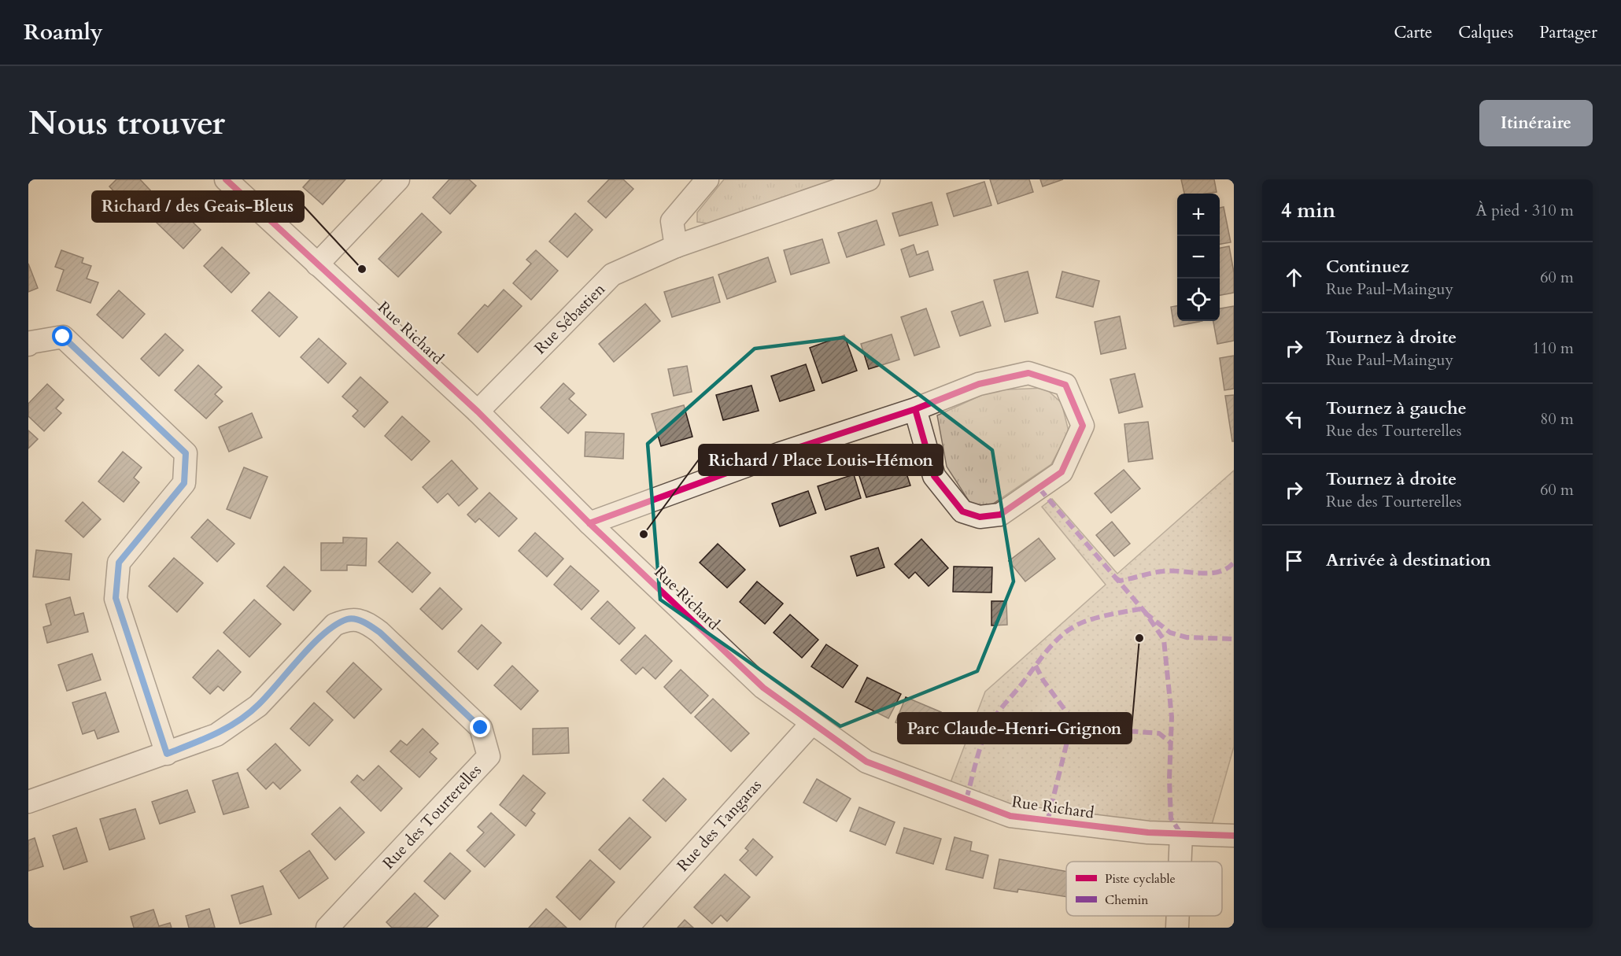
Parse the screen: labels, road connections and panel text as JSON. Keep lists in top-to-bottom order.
{
  "streets": {
    "street": [
      "Rue Sébastien",
      "Rue Richard",
      "Rue des Tourterelles",
      "Rue des Tangaras"
    ]
  },
  "crossings": [
    ["Rue Sébastien", "Rue Richard"],
    ["Rue Richard", "Rue des Tangaras"]
  ],
  "places": ["Richard / des Geais-Bleus", "Richard / Place Louis-Hémon", "Parc Claude-Henri-Grignon"],
  "legend": ["Piste cyclable", "Chemin"],
  "page": {
    "header": "Roamly",
    "nav": ["Carte", "Calques", "Partager"],
    "buttons": "Itinéraire",
    "title": "Nous trouver",
    "heading": ["4 min", "À pied · 310 m"],
    "map_buttons": ["+", "−"],
    "list": [
      ["Continuez", "Rue Paul-Mainguy", "60 m"],
      ["Tournez à droite", "Rue Paul-Mainguy", "110 m"],
      ["Tournez à gauche", "Rue des Tourterelles", "80 m"],
      ["Tournez à droite", "Rue des Tourterelles", "60 m"],
      "Arrivée à destination"
    ]
  }
}
